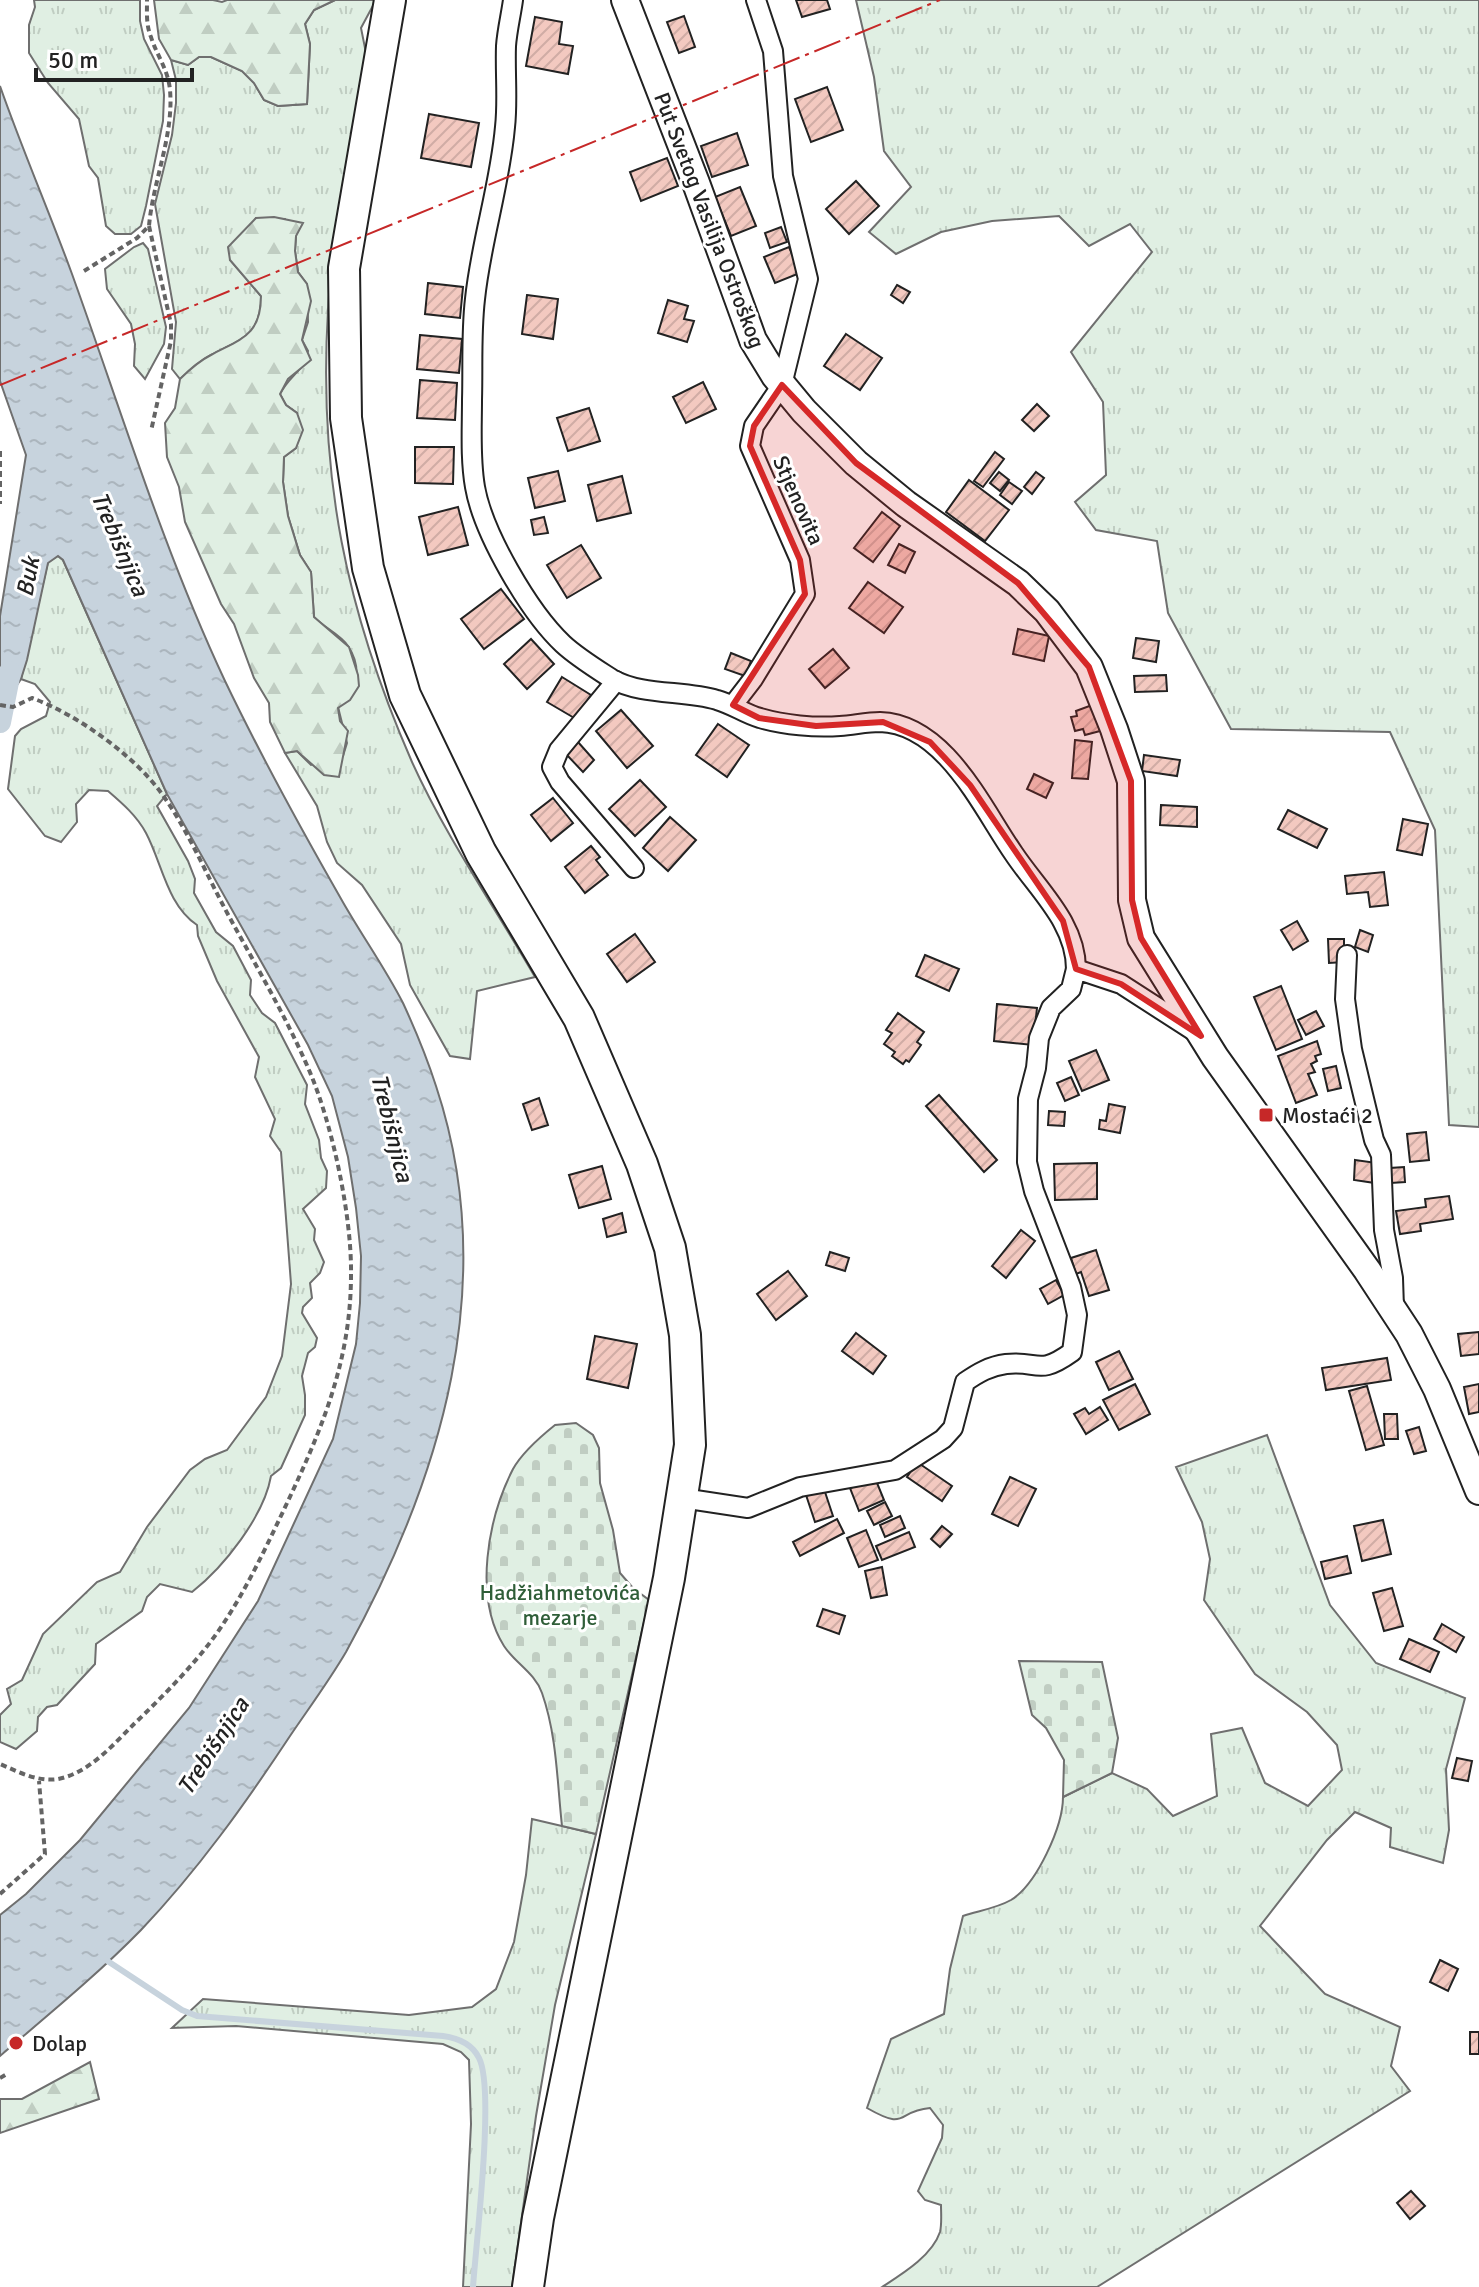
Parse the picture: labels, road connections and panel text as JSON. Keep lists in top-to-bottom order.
{
  "streets": {
    "street": ["Put Svetog Vasilija Ostroškog", "Stjenovita"]
  },
  "crossings": [
    ["Put Svetog Vasilija Ostroškog", "Stjenovita"]
  ],
  "water": ["Trebišnjica", "Buk"],
  "parks": ["Hadžiahmetovića mezarje"],
  "places": {
    "transit": ["Mostaći 2"],
    "other": ["Dolap"]
  },
  "scale_bar": "50 m"
}
